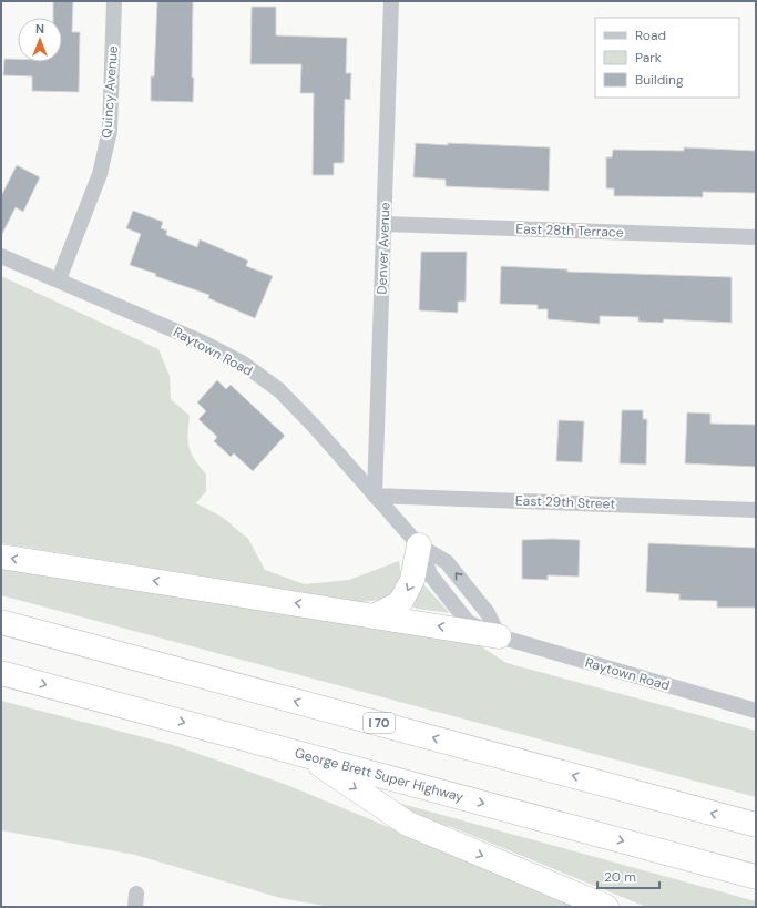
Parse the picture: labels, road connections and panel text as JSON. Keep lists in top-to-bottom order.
{
  "streets": {
    "highway": ["I 70", "George Brett Super Highway"],
    "street": [
      "Quincy Avenue",
      "East 28th Terrace",
      "Denver Avenue",
      "Raytown Road",
      "East 29th Street"
    ]
  },
  "crossings": [
    ["Quincy Avenue", "Raytown Road"],
    ["East 28th Terrace", "Denver Avenue"],
    ["Denver Avenue", "Raytown Road"],
    ["Denver Avenue", "East 29th Street"],
    ["Raytown Road", "East 29th Street"]
  ],
  "legend": ["Road", "Park", "Building"],
  "scale_bar": "20 m",
  "north": "top"
}
